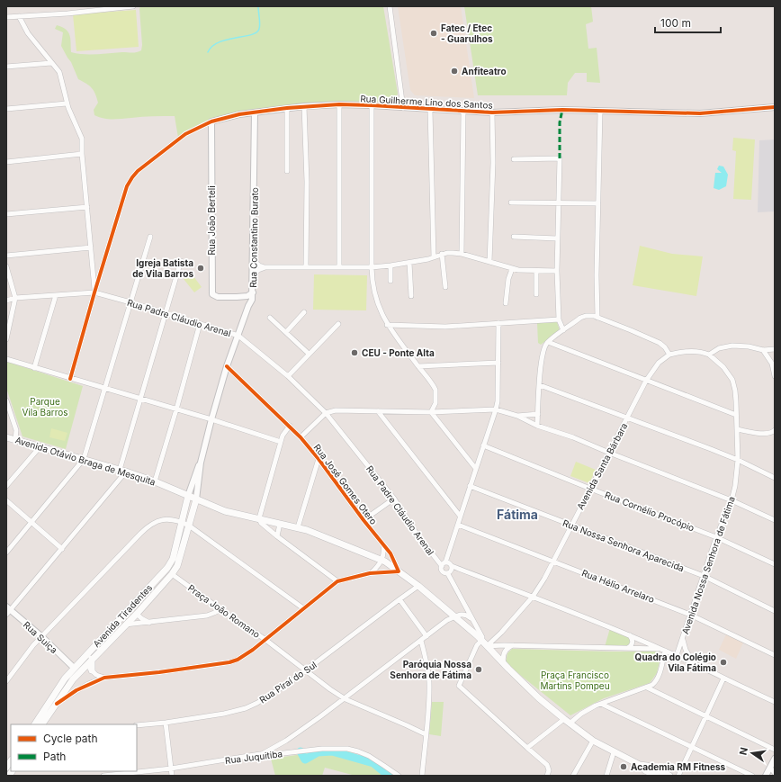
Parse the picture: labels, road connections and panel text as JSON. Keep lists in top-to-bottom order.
{
  "streets": {
    "main road": ["Avenida Otávio Braga de Mesquita", "Avenida Tiradentes"],
    "street": [
      "Rua Guilherme Lino dos Santos",
      "Rua João Berteli",
      "Rua Constantino Burato",
      "Rua Padre Cláudio Arenal",
      "Avenida Santa Bárbara",
      "Rua José Gomes Otero",
      "Rua Cornélio Procópio",
      "Rua Nossa Senhora Aparecida",
      "Avenida Nossa Senhora de Fátima",
      "Rua Hélio Arrelaro",
      "Praça João Romano",
      "Rua Suiça",
      "Rua Piraí do Sul",
      "Rua Juquitiba"
    ]
  },
  "crossings": [
    ["Rua Guilherme Lino dos Santos", "Rua João Berteli"],
    ["Rua Guilherme Lino dos Santos", "Rua Constantino Burato"],
    ["Rua Guilherme Lino dos Santos", "Rua Padre Cláudio Arenal"],
    ["Rua João Berteli", "Rua Constantino Burato"],
    ["Rua Constantino Burato", "Rua Padre Cláudio Arenal"],
    ["Rua Constantino Burato", "Avenida Otávio Braga de Mesquita"],
    ["Rua Constantino Burato", "Rua José Gomes Otero"],
    ["Rua Constantino Burato", "Avenida Tiradentes"],
    ["Avenida Otávio Braga de Mesquita", "Avenida Santa Bárbara"],
    ["Avenida Otávio Braga de Mesquita", "Rua José Gomes Otero"],
    ["Avenida Otávio Braga de Mesquita", "Avenida Tiradentes"],
    ["Avenida Otávio Braga de Mesquita", "Rua Piraí do Sul"],
    ["Avenida Santa Bárbara", "Rua Cornélio Procópio"],
    ["Avenida Santa Bárbara", "Rua Nossa Senhora Aparecida"],
    ["Avenida Santa Bárbara", "Rua Hélio Arrelaro"],
    ["Rua Cornélio Procópio", "Avenida Nossa Senhora de Fátima"],
    ["Rua Nossa Senhora Aparecida", "Avenida Nossa Senhora de Fátima"],
    ["Avenida Nossa Senhora de Fátima", "Rua Hélio Arrelaro"],
    ["Praça João Romano", "Avenida Tiradentes"],
    ["Praça João Romano", "Rua Piraí do Sul"],
    ["Avenida Tiradentes", "Rua Suiça"]
  ],
  "districts": ["Fátima"],
  "parks": ["Parque Vila Barros", "Praça Francisco Martins Pompeu"],
  "places": [
    "Fatec / Etec - Guarulhos",
    "Anfiteatro",
    "Igreja Batista de Vila Barros",
    "CEU - Ponte Alta",
    "Quadra do Colégio Vila Fátima",
    "Paróquia Nossa Senhora de Fátima",
    "Academia RM Fitness"
  ],
  "legend": ["Cycle path", "Path"],
  "scale_bar": "100 m",
  "north": "left"
}
